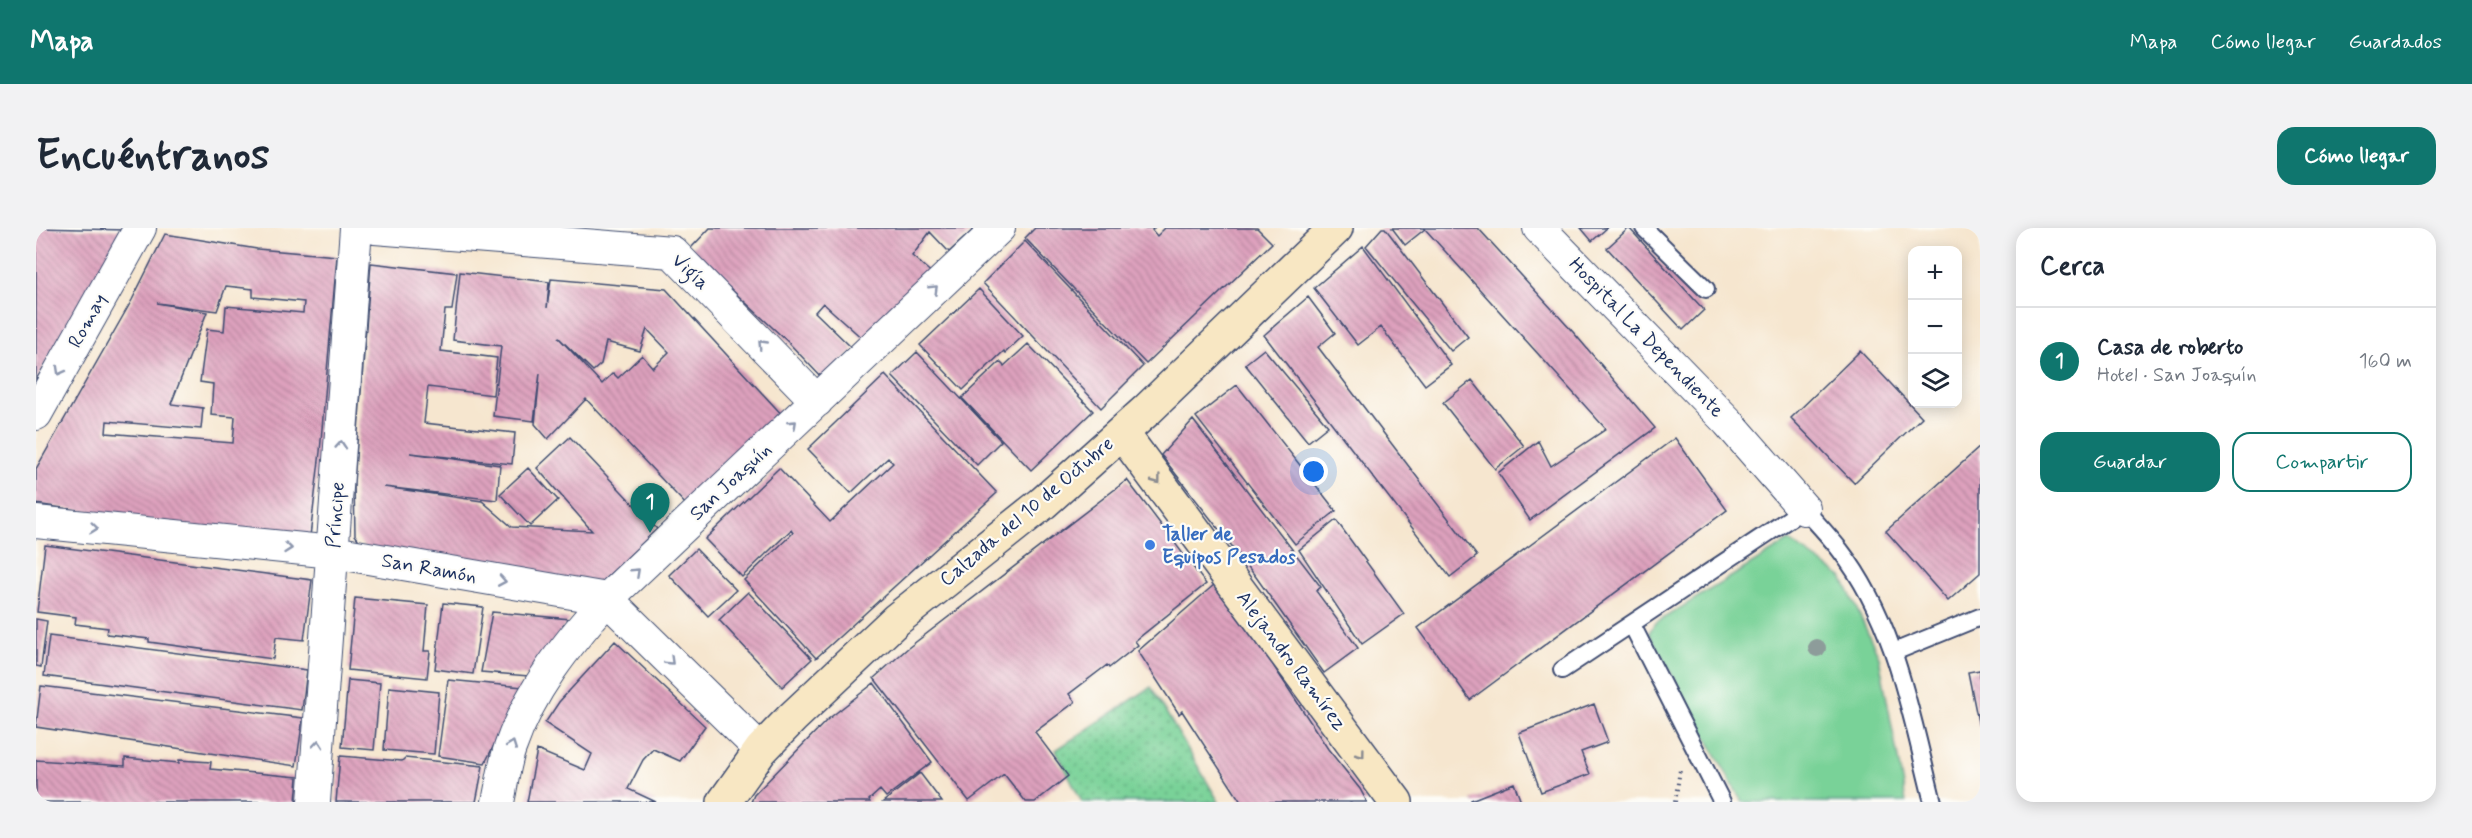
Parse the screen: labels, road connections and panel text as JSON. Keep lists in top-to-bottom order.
{
  "streets": {
    "main road": ["Calzada del 10 de Octubre", "Alejandro Ramírez"],
    "street": [
      "Vigía",
      "Romay",
      "Hospital La Dependiente",
      "San Joaquín",
      "Príncipe",
      "San Ramón"
    ]
  },
  "crossings": [
    ["Vigía", "San Joaquín"],
    ["San Joaquín", "San Ramón"],
    ["Calzada del 10 de Octubre", "Alejandro Ramírez"],
    ["Príncipe", "San Ramón"]
  ],
  "one_way": [
    "Vigía",
    "Romay",
    "San Joaquín",
    "Príncipe",
    "San Ramón",
    "Alejandro Ramírez"
  ],
  "places": ["Taller de Equipos Pesados"],
  "page": {
    "header": "Mapa",
    "nav": ["Mapa", "Cómo llegar", "Guardados"],
    "buttons": [
      "Cómo llegar",
      ["Guardar", "Compartir"]
    ],
    "title": "Encuéntranos",
    "heading": "Cerca",
    "map_buttons": ["+", "−"],
    "list": [
      {
        "mark": "1",
        "name": "Casa de roberto",
        "note": "Hotel · San Joaquín",
        "value": "160 m"
      }
    ],
    "pins": "1"
  }
}
